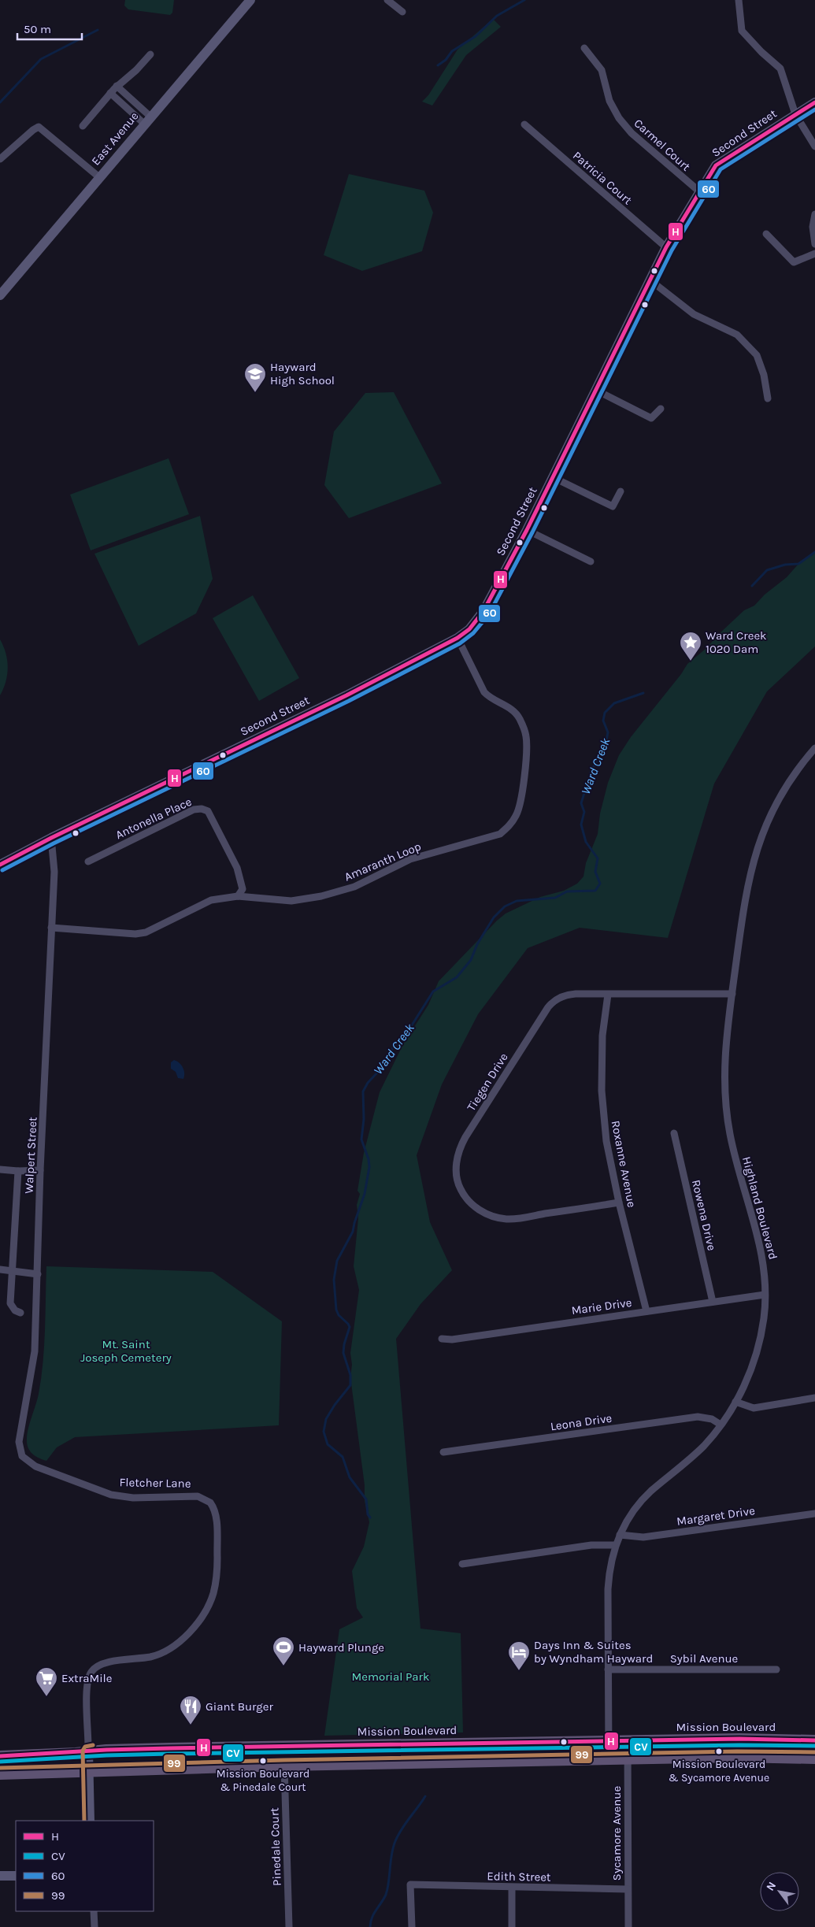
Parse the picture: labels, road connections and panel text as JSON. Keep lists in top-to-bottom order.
{
  "streets": {
    "main road": ["Mission Boulevard"],
    "street": [
      "Second Street",
      "East Avenue",
      "Carmel Court",
      "Patricia Court",
      "Antonella Place",
      "Amaranth Loop",
      "Tiegen Drive",
      "Walpert Street",
      "Roxanne Avenue",
      "Highland Boulevard",
      "Rowena Drive",
      "Marie Drive",
      "Leona Drive",
      "Fletcher Lane",
      "Margaret Drive",
      "Sybil Avenue",
      "Sycamore Avenue",
      "Pinedale Court",
      "Edith Street"
    ]
  },
  "crossings": [
    ["Second Street", "Carmel Court"],
    ["Second Street", "Patricia Court"],
    ["Second Street", "Amaranth Loop"],
    ["Second Street", "Walpert Street"],
    ["Antonella Place", "Amaranth Loop"],
    ["Amaranth Loop", "Walpert Street"],
    ["Tiegen Drive", "Roxanne Avenue"],
    ["Tiegen Drive", "Highland Boulevard"],
    ["Walpert Street", "Fletcher Lane"],
    ["Roxanne Avenue", "Marie Drive"],
    ["Highland Boulevard", "Marie Drive"],
    ["Highland Boulevard", "Leona Drive"],
    ["Highland Boulevard", "Margaret Drive"],
    ["Highland Boulevard", "Sybil Avenue"],
    ["Highland Boulevard", "Mission Boulevard"],
    ["Rowena Drive", "Marie Drive"],
    ["Fletcher Lane", "Mission Boulevard"],
    ["Mission Boulevard", "Sycamore Avenue"],
    ["Sycamore Avenue", "Edith Street"]
  ],
  "water": ["Ward Creek"],
  "parks": ["Mt. Saint Joseph Cemetery", "Memorial Park"],
  "places": {
    "school or university": ["Hayward High School"],
    "place": ["Ward Creek 1020 Dam"],
    "sports": ["Hayward Plunge"],
    "hotel": ["Days Inn & Suites by Wyndham Hayward"],
    "supermarket": ["ExtraMile"],
    "restaurant": ["Giant Burger"],
    "other": ["Mission Boulevard & Sycamore Avenue", "Mission Boulevard & Pinedale Court"]
  },
  "lines": [
    "transit line H",
    "transit line 60",
    "transit line CV",
    "transit line 99"
  ],
  "legend": [
    "H",
    "CV",
    "60",
    "99"
  ],
  "scale_bar": "50 m",
  "north": "top left"
}
